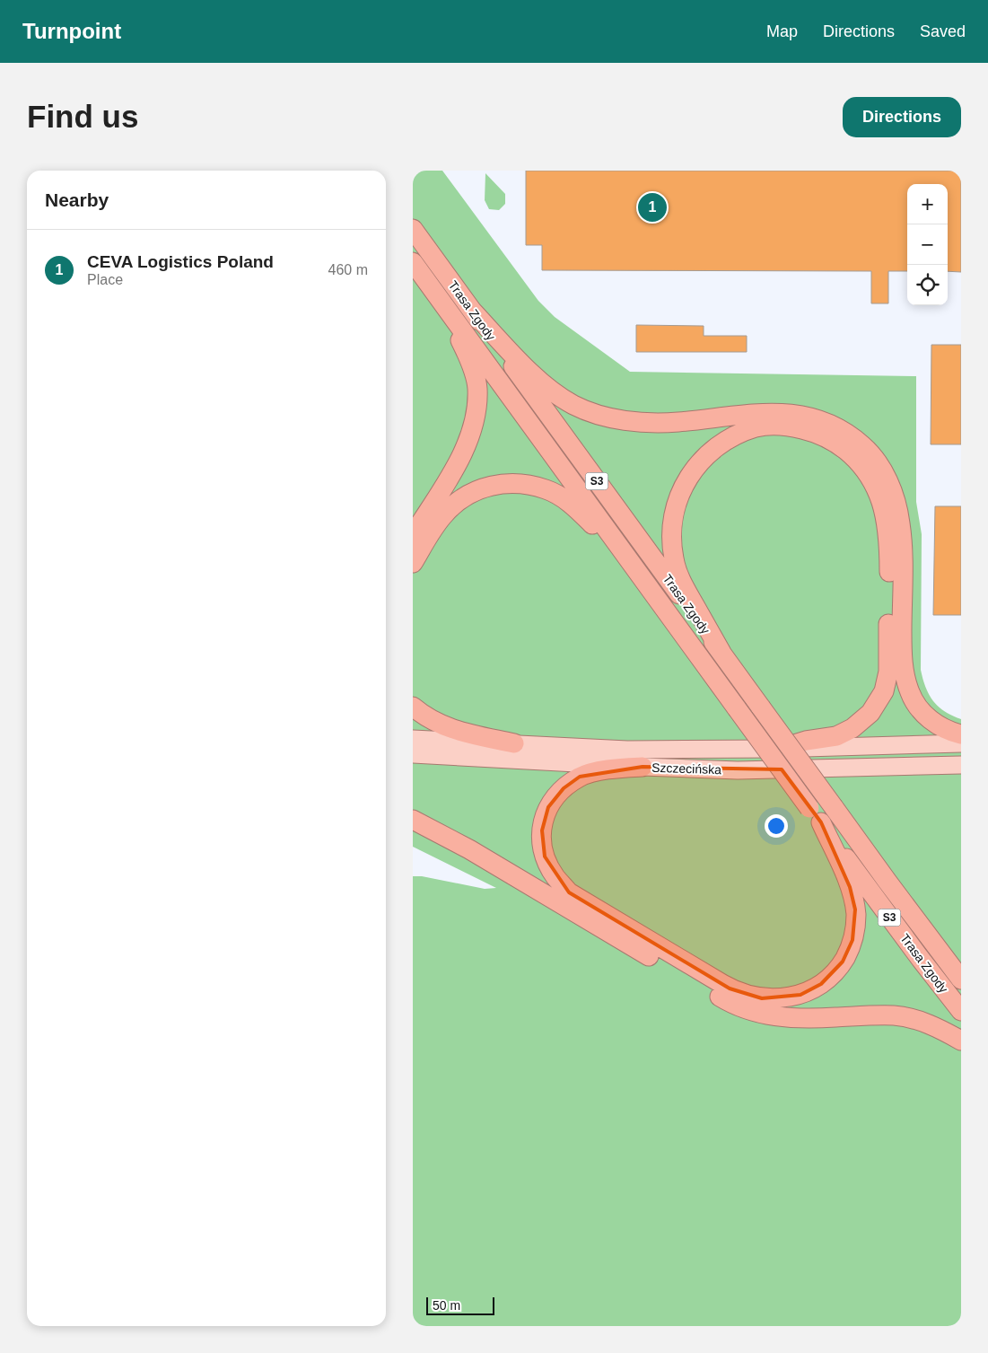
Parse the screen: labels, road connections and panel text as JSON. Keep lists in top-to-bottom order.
{
  "streets": {
    "highway": ["Trasa Zgody", "S3"],
    "main road": ["Szczecińska"]
  },
  "scale_bar": "50 m",
  "page": {
    "header": "Turnpoint",
    "nav": ["Map", "Directions", "Saved"],
    "buttons": "Directions",
    "title": "Find us",
    "heading": "Nearby",
    "map_buttons": ["+", "−"],
    "pins": "1",
    "list": [
      {
        "mark": "1",
        "name": "CEVA Logistics Poland",
        "note": "Place",
        "value": "460 m"
      }
    ],
    "scale": "50 m"
  }
}
